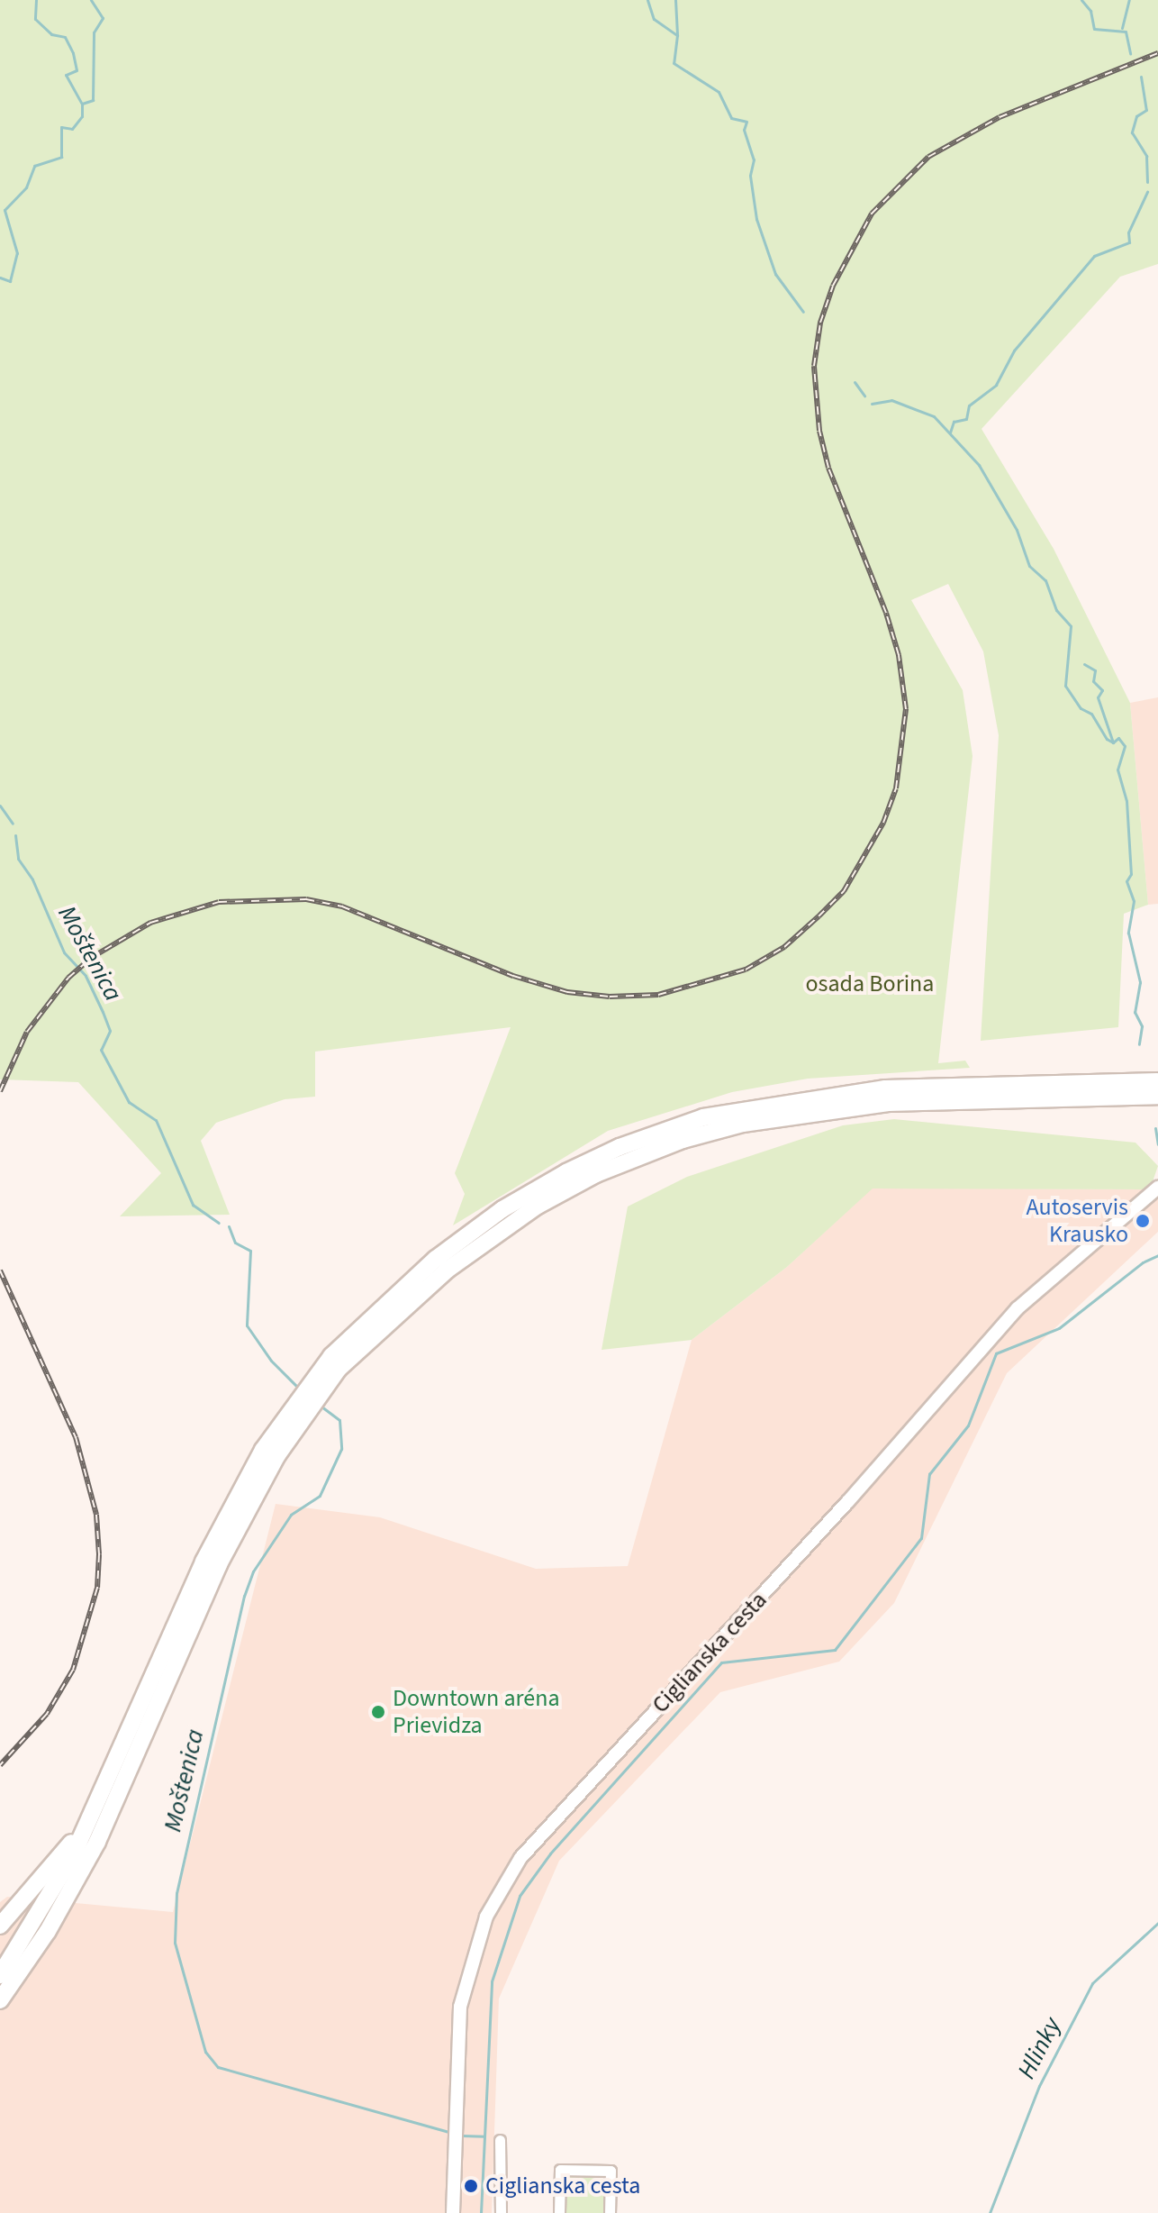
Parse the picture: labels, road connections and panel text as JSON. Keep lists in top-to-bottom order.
{
  "streets": {
    "street": ["Ciglianska cesta"]
  },
  "water": ["Moštenica", "Hlinky"],
  "parks": ["osada Borina"],
  "places": ["Autoservis Krausko", "Downtown aréna Prievidza", "Ciglianska cesta"]
}
